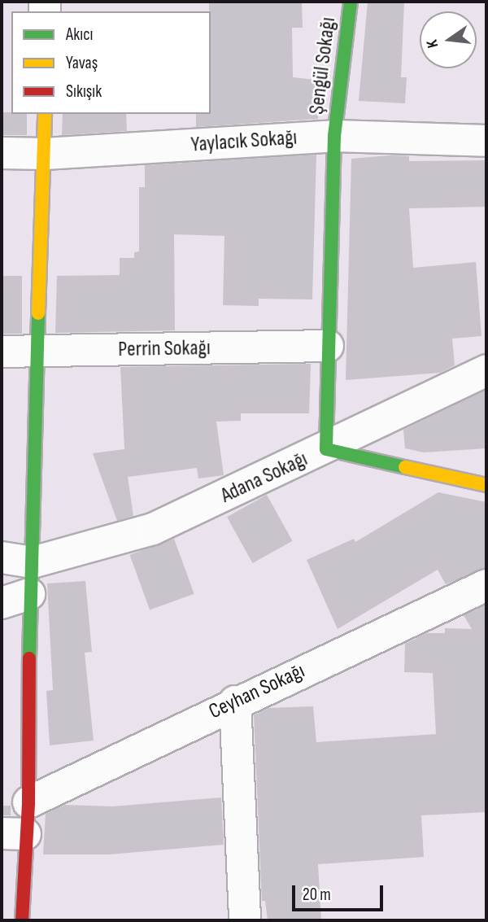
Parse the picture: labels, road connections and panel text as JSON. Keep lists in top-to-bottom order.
{
  "streets": {
    "street": [
      "Şengül Sokağı",
      "Yaylacık Sokağı",
      "Perrin Sokağı",
      "Adana Sokağı",
      "Ceyhan Sokağı"
    ]
  },
  "crossings": [
    ["Şengül Sokağı", "Yaylacık Sokağı"],
    ["Şengül Sokağı", "Perrin Sokağı"],
    ["Şengül Sokağı", "Adana Sokağı"]
  ],
  "legend": ["Akıcı", "Yavaş", "Sıkışık"],
  "scale_bar": "20 m",
  "north": "left"
}
